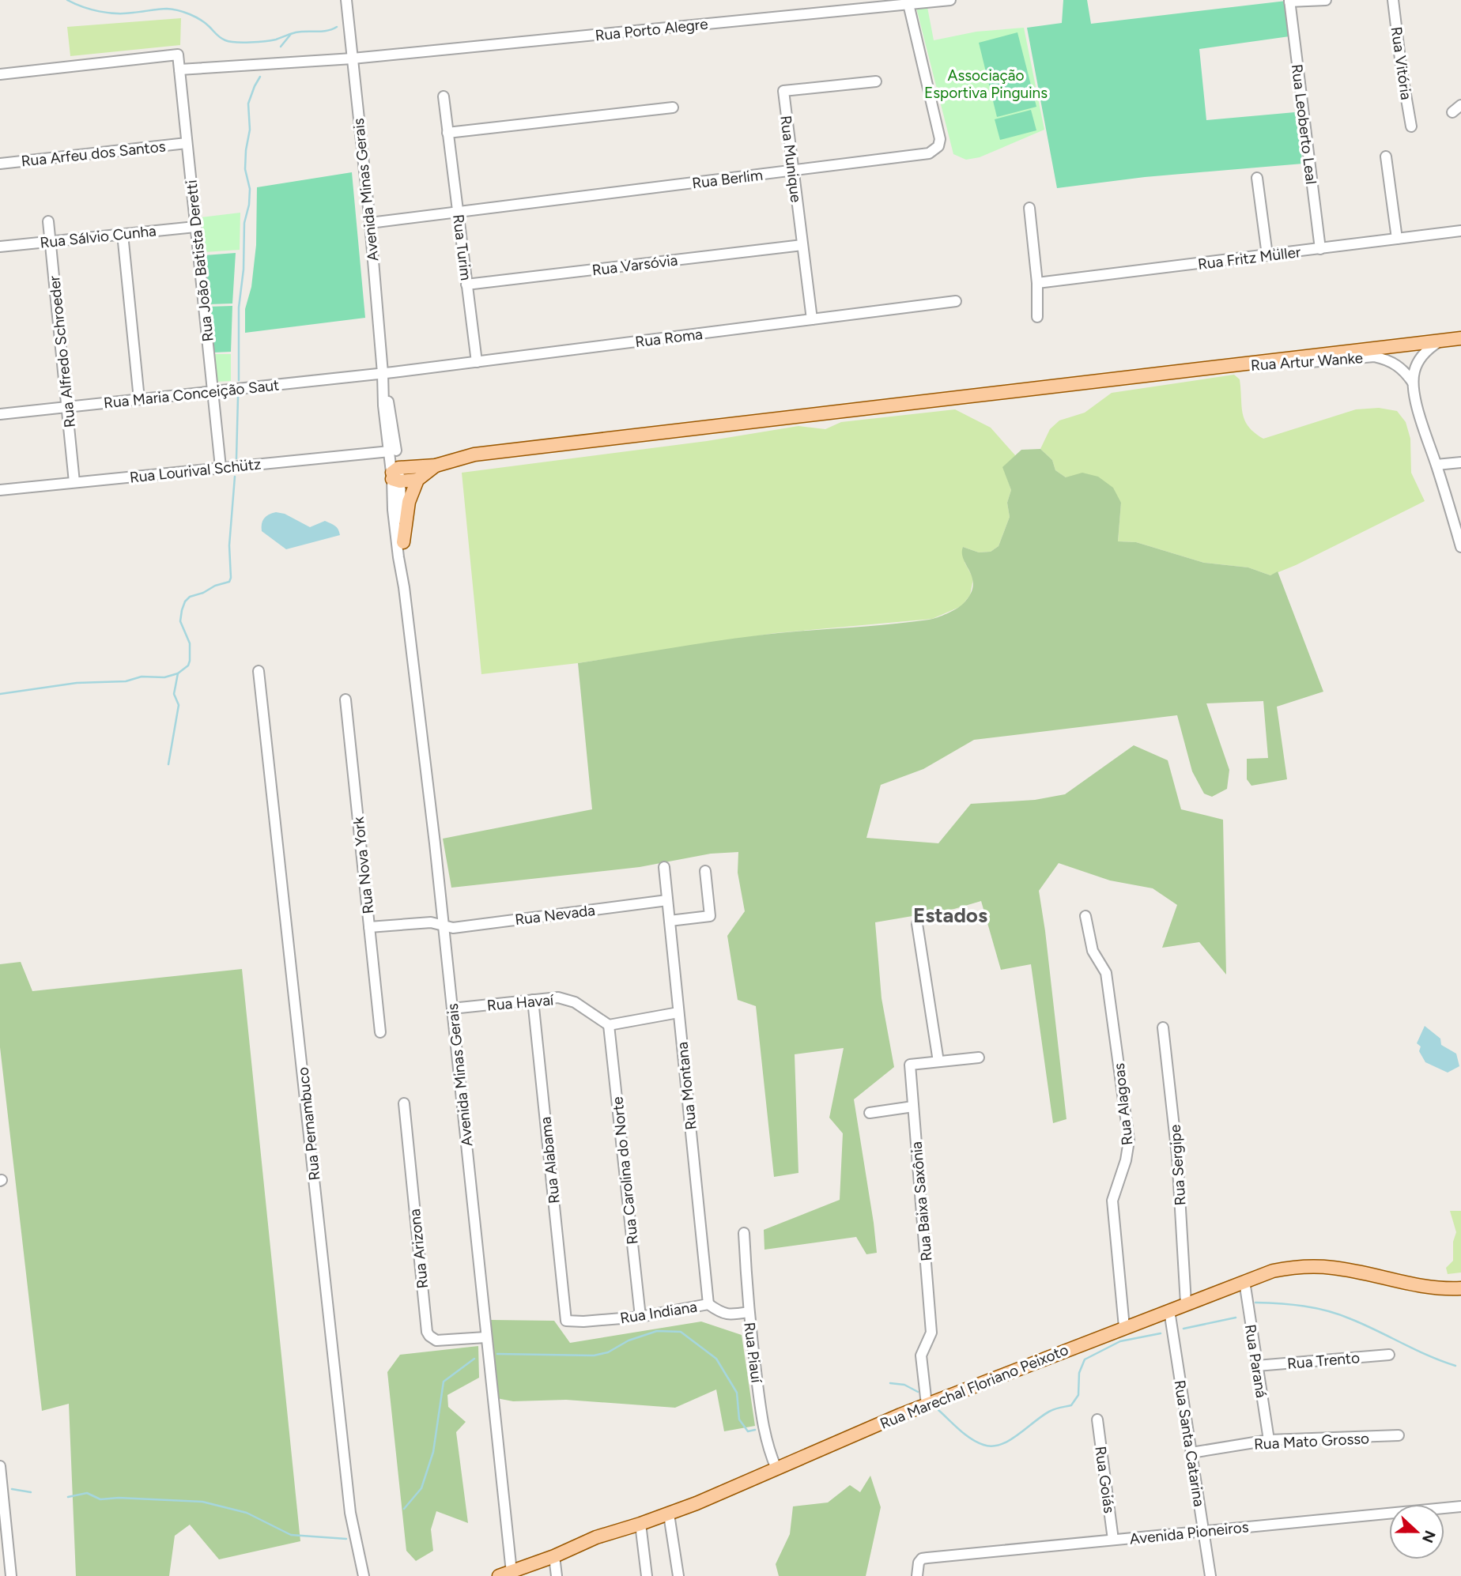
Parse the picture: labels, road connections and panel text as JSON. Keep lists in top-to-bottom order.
{
  "streets": {
    "main road": ["Rua Marechal Floriano Peixoto"],
    "street": [
      "Rua Porto Alegre",
      "Rua Vitória",
      "Rua Leoberto Leal",
      "Rua Arfeu dos Santos",
      "Rua Munique",
      "Rua Berlim",
      "Avenida Minas Gerais",
      "Rua Sálvio Cunha",
      "Rua Turim",
      "Rua Fritz Müller",
      "Rua João Batista Deretti",
      "Rua Varsóvia",
      "Rua Roma",
      "Rua Alfredo Schroeder",
      "Rua Artur Wanke",
      "Rua Maria Conceição Saut",
      "Rua Lourival Schütz",
      "Rua Nova York",
      "Rua Nevada",
      "Rua Havaí",
      "Rua Montana",
      "Rua Alagoas",
      "Rua Pernambuco",
      "Rua Alabama",
      "Rua Sergipe",
      "Rua Carolina do Norte",
      "Rua Baixa Saxônia",
      "Rua Arizona",
      "Rua Indiana",
      "Rua Piauí",
      "Rua Trento",
      "Rua Paraná",
      "Rua Mato Grosso",
      "Rua Santa Catarina",
      "Rua Goiás",
      "Avenida Pioneiros"
    ]
  },
  "crossings": [
    ["Rua Porto Alegre", "Rua Berlim"],
    ["Rua Porto Alegre", "Avenida Minas Gerais"],
    ["Rua Porto Alegre", "Rua João Batista Deretti"],
    ["Rua Leoberto Leal", "Rua Fritz Müller"],
    ["Rua Arfeu dos Santos", "Rua João Batista Deretti"],
    ["Rua Munique", "Rua Berlim"],
    ["Rua Munique", "Rua Varsóvia"],
    ["Rua Munique", "Rua Roma"],
    ["Rua Berlim", "Avenida Minas Gerais"],
    ["Rua Berlim", "Rua Turim"],
    ["Avenida Minas Gerais", "Rua Roma"],
    ["Avenida Minas Gerais", "Rua Maria Conceição Saut"],
    ["Avenida Minas Gerais", "Rua Lourival Schütz"],
    ["Avenida Minas Gerais", "Rua Nevada"],
    ["Avenida Minas Gerais", "Rua Havaí"],
    ["Avenida Minas Gerais", "Rua Arizona"],
    ["Avenida Minas Gerais", "Rua Marechal Floriano Peixoto"],
    ["Rua Sálvio Cunha", "Rua João Batista Deretti"],
    ["Rua Sálvio Cunha", "Rua Alfredo Schroeder"],
    ["Rua Turim", "Rua Varsóvia"],
    ["Rua Turim", "Rua Roma"],
    ["Rua João Batista Deretti", "Rua Maria Conceição Saut"],
    ["Rua João Batista Deretti", "Rua Lourival Schütz"],
    ["Rua Roma", "Rua Maria Conceição Saut"],
    ["Rua Alfredo Schroeder", "Rua Maria Conceição Saut"],
    ["Rua Alfredo Schroeder", "Rua Lourival Schütz"],
    ["Rua Nova York", "Rua Nevada"],
    ["Rua Nevada", "Rua Montana"],
    ["Rua Havaí", "Rua Alabama"],
    ["Rua Havaí", "Rua Carolina do Norte"],
    ["Rua Montana", "Rua Indiana"],
    ["Rua Alagoas", "Rua Marechal Floriano Peixoto"],
    ["Rua Alabama", "Rua Indiana"],
    ["Rua Sergipe", "Rua Marechal Floriano Peixoto"],
    ["Rua Carolina do Norte", "Rua Indiana"],
    ["Rua Baixa Saxônia", "Rua Marechal Floriano Peixoto"],
    ["Rua Indiana", "Rua Piauí"],
    ["Rua Piauí", "Rua Marechal Floriano Peixoto"],
    ["Rua Trento", "Rua Paraná"],
    ["Rua Paraná", "Rua Marechal Floriano Peixoto"],
    ["Rua Paraná", "Rua Mato Grosso"],
    ["Rua Marechal Floriano Peixoto", "Rua Santa Catarina"],
    ["Rua Mato Grosso", "Rua Santa Catarina"],
    ["Rua Santa Catarina", "Avenida Pioneiros"],
    ["Rua Goiás", "Avenida Pioneiros"]
  ],
  "districts": ["Estados"],
  "parks": ["Associação Esportiva Pinguins"],
  "north": "right"
}
